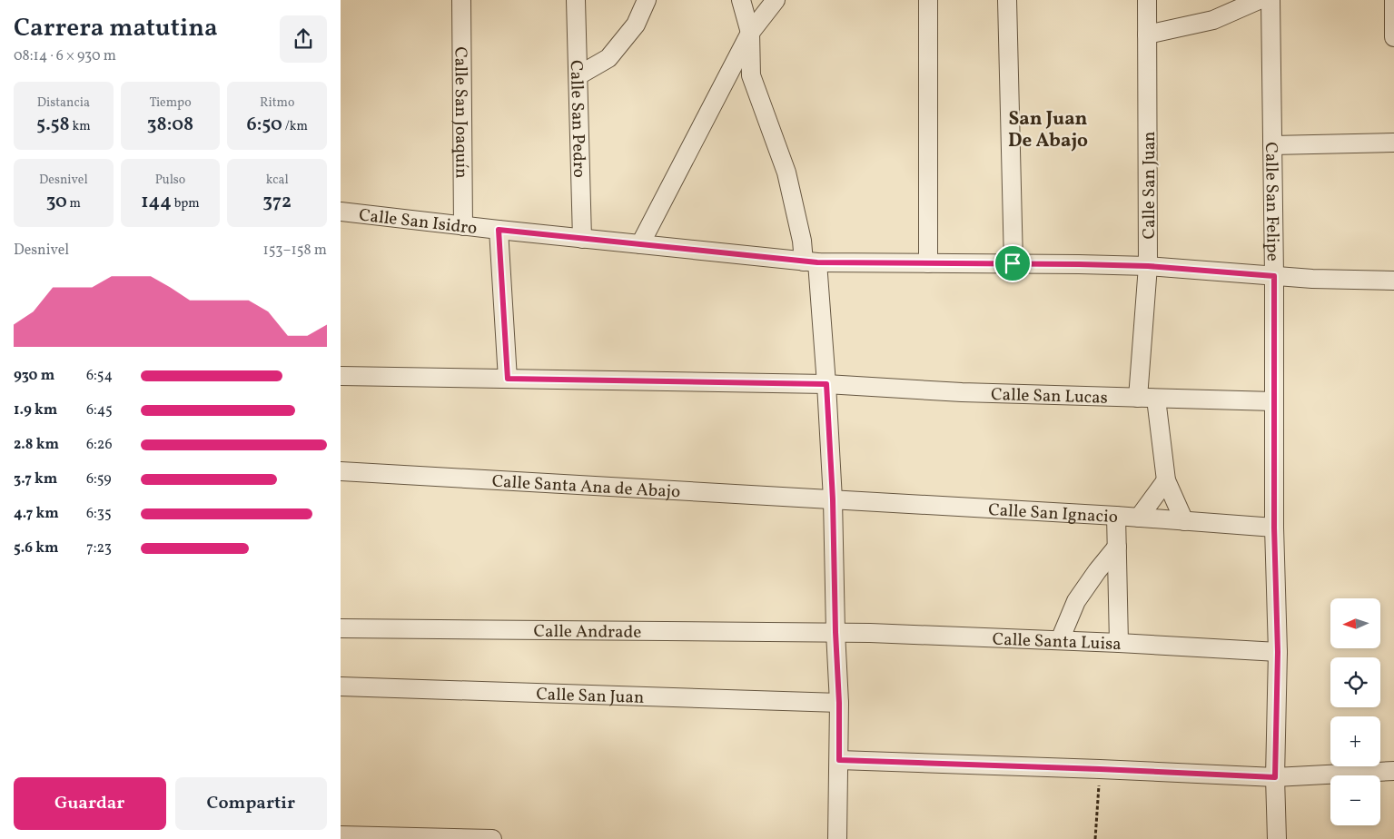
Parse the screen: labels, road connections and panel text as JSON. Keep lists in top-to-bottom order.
{
  "streets": {
    "street": [
      "Calle San Joaquín",
      "Calle San Pedro",
      "Calle San Juan",
      "Calle San Felipe",
      "Calle San Isidro",
      "Calle San Lucas",
      "Calle Santa Ana de Abajo",
      "Calle San Ignacio",
      "Calle Andrade",
      "Calle Santa Luisa"
    ]
  },
  "crossings": [
    ["Calle San Joaquín", "Calle San Isidro"],
    ["Calle San Pedro", "Calle San Isidro"],
    ["Calle San Juan", "Calle San Isidro"],
    ["Calle San Juan", "Calle San Lucas"],
    ["Calle San Felipe", "Calle San Isidro"],
    ["Calle San Felipe", "Calle San Lucas"],
    ["Calle San Felipe", "Calle San Ignacio"],
    ["Calle San Felipe", "Calle Santa Luisa"],
    ["Calle Santa Ana de Abajo", "Calle San Ignacio"],
    ["Calle Andrade", "Calle Santa Luisa"]
  ],
  "districts": ["San Juan De Abajo"],
  "north": "left",
  "page": {
    "heading": ["Carrera matutina", "08:14 · 6 × 930 m"],
    "stats": [
      ["Distancia", "5.58 km"],
      ["Tiempo", "38:08"],
      ["Ritmo", "6:50 /km"],
      ["Desnivel", "30 m"],
      ["Pulso", "144 bpm"],
      ["kcal", "372"]
    ],
    "chart": ["Desnivel", "153–158 m"],
    "list": [
      {
        "name": "930 m",
        "note": "6:54"
      },
      {
        "name": "1.9 km",
        "note": "6:45"
      },
      {
        "name": "2.8 km",
        "note": "6:26"
      },
      {
        "name": "3.7 km",
        "note": "6:59"
      },
      {
        "name": "4.7 km",
        "note": "6:35"
      },
      {
        "name": "5.6 km",
        "note": "7:23"
      }
    ],
    "map_buttons": ["+", "−"],
    "buttons": ["Guardar", "Compartir"]
  }
}
